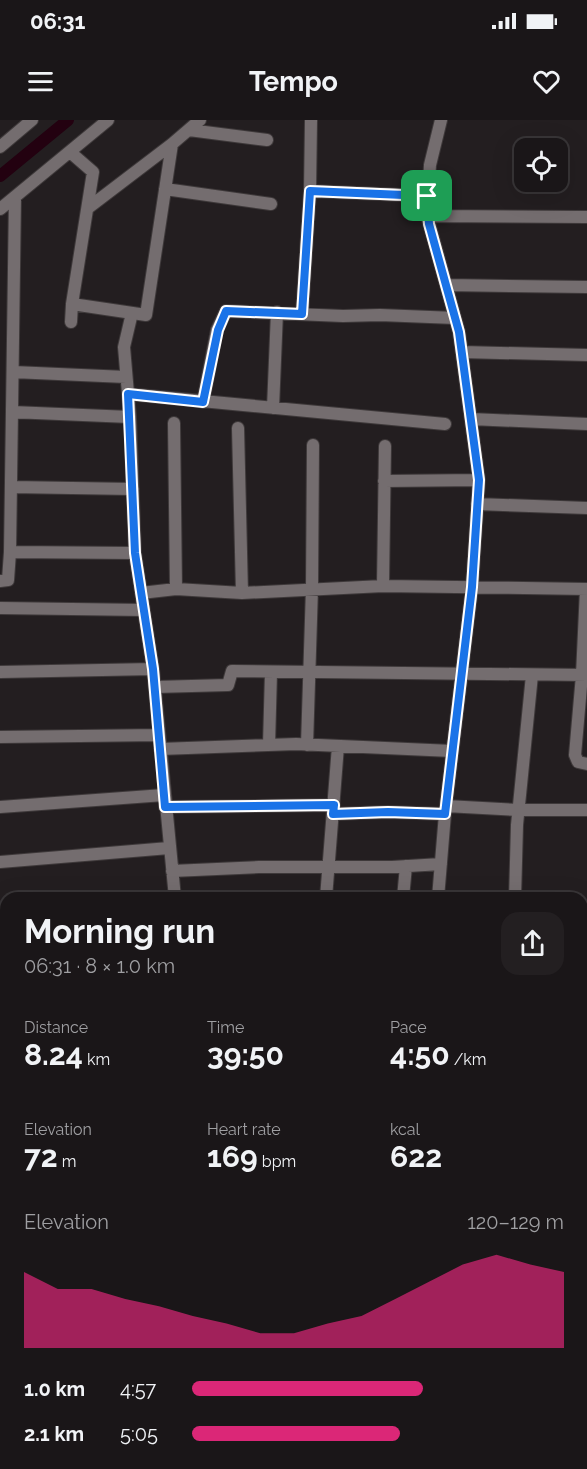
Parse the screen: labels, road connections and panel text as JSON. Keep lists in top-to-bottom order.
{
  "page": {
    "status": "06:31",
    "header": "Tempo",
    "heading": ["Morning run", "06:31 · 8 × 1.0 km"],
    "stats": [
      ["Distance", "8.24 km"],
      ["Time", "39:50"],
      ["Pace", "4:50 /km"],
      ["Elevation", "72 m"],
      ["Heart rate", "169 bpm"],
      ["kcal", "622"]
    ],
    "chart": ["Elevation", "120–129 m"],
    "list": [
      {
        "name": "1.0 km",
        "note": "4:57"
      },
      {
        "name": "2.1 km",
        "note": "5:05"
      }
    ]
  }
}
